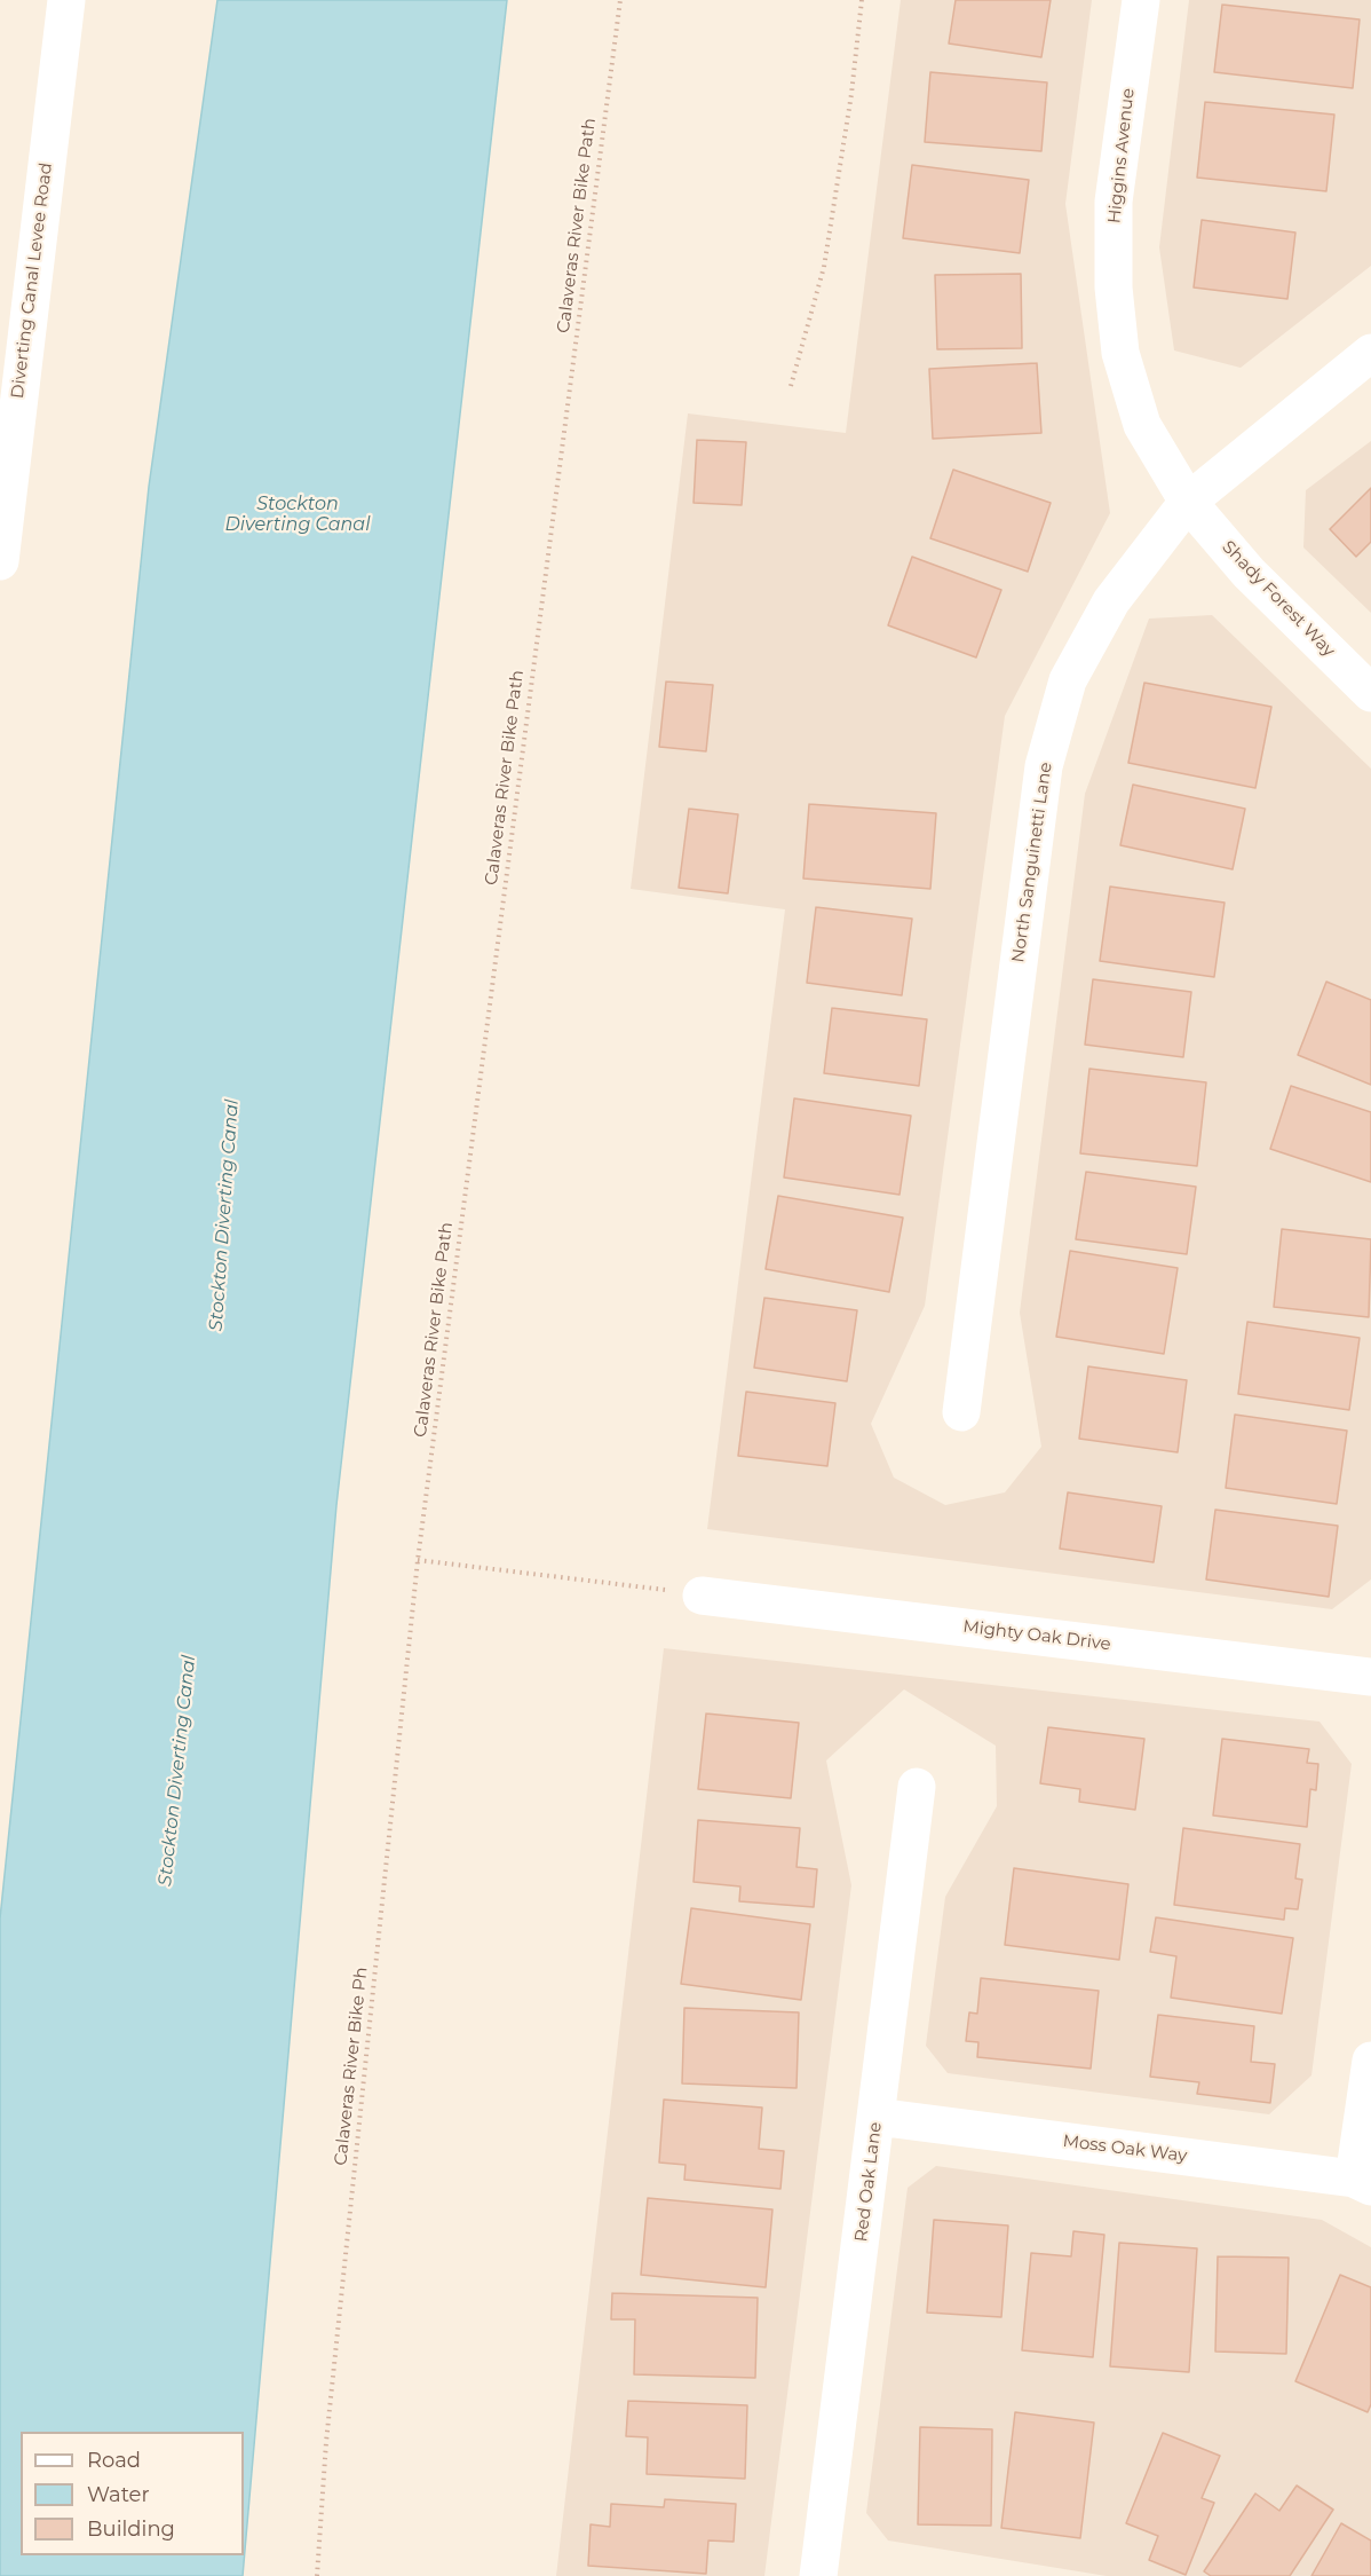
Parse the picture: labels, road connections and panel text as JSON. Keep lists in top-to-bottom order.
{
  "streets": {
    "street": [
      "Higgins Avenue",
      "Diverting Canal Levee Road",
      "Shady Forest Way",
      "North Sanguinetti Lane",
      "Mighty Oak Drive",
      "Moss Oak Way",
      "Red Oak Lane"
    ],
    "path": ["Calaveras River Bike Path", "Calaveras River Bike Ph"]
  },
  "crossings": [
    ["Higgins Avenue", "Shady Forest Way"],
    ["Higgins Avenue", "North Sanguinetti Lane"],
    ["Calaveras River Bike Path", "Calaveras River Bike Ph"],
    ["Shady Forest Way", "North Sanguinetti Lane"],
    ["Moss Oak Way", "Red Oak Lane"]
  ],
  "water": ["Stockton Diverting Canal"],
  "legend": ["Road", "Water", "Building"]
}
